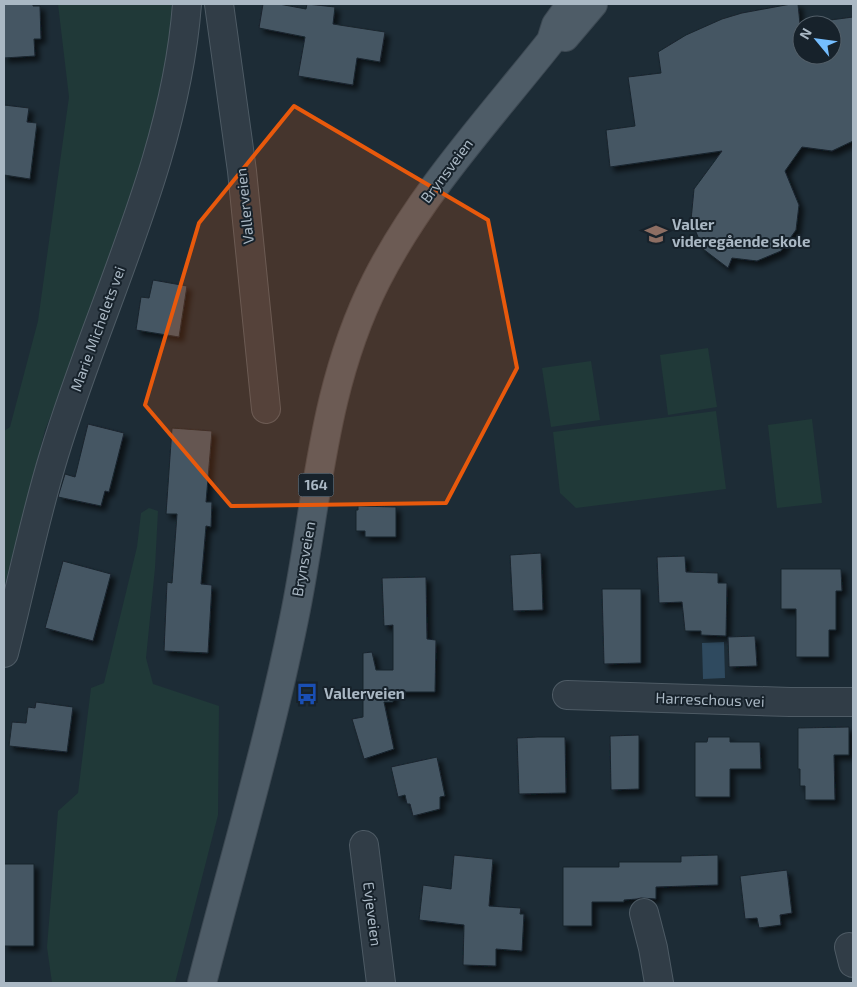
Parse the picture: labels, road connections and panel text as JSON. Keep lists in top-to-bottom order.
{
  "streets": {
    "main road": ["Brynsveien", "164"],
    "street": [
      "Vallerveien",
      "Marie Michelets vei",
      "Harreschous vei",
      "Evjeveien"
    ]
  },
  "places": {
    "school or university": ["Valler videregående skole"],
    "bus stop": ["Vallerveien"]
  },
  "north": "top left"
}
